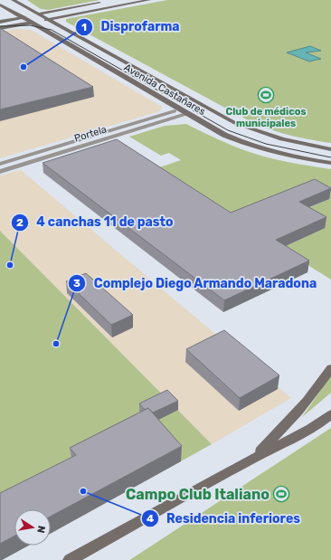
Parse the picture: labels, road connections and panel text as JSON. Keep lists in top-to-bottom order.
{
  "streets": {
    "main road": ["Avenida Castañares"],
    "street": ["Portela"]
  },
  "crossings": [
    ["Avenida Castañares", "Portela"]
  ],
  "places": {
    "other": [
      "Disprofarma",
      "4 canchas 11 de pasto",
      "Complejo Diego Armando Maradona",
      "Residencia inferiores"
    ],
    "sports": ["Club de médicos municipales", "Campo Club Italiano"]
  },
  "north": "right"
}
